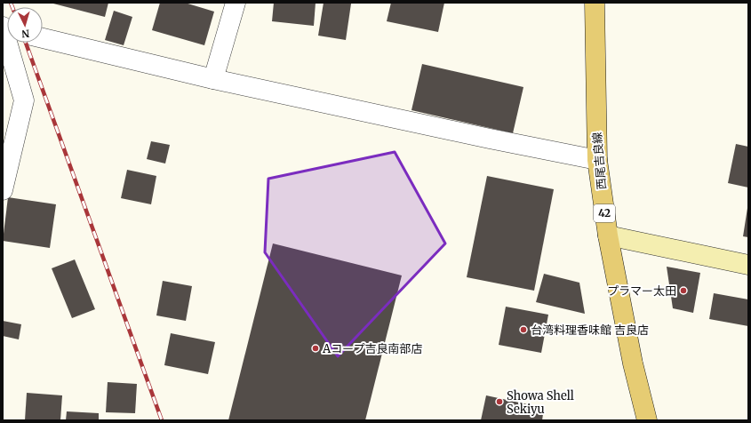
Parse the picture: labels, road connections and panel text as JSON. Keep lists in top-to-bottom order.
{
  "streets": {
    "main road": ["西尾吉良線", "42"]
  },
  "places": [
    "プラマー太田",
    "台湾料理香味館 吉良店",
    "Aコープ吉良南部店",
    "Showa Shell Sekiyu"
  ],
  "north": "bottom"
}
